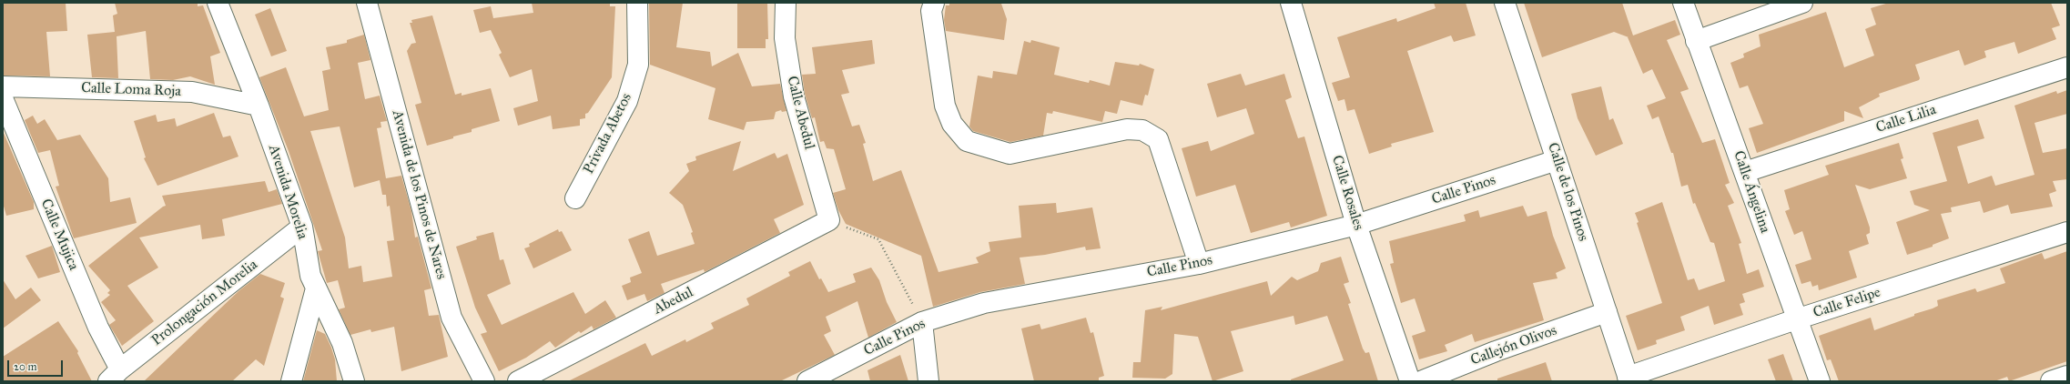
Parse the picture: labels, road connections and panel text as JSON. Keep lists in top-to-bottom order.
{
  "streets": {
    "street": [
      "Calle Loma Roja",
      "Calle Abedul",
      "Calle Lilia",
      "Privada Abetos",
      "Calle Pinos",
      "Avenida Morelia",
      "Calle de los Pinos",
      "Calle Ángelina",
      "Calle Rosales",
      "Avenida de los Pinos de Nares",
      "Calle Mujica",
      "Abedul",
      "Prolongación Morelia",
      "Calle Felipe",
      "Callejón Olivos"
    ]
  },
  "crossings": [
    ["Calle Loma Roja", "Avenida Morelia"],
    ["Calle Abedul", "Abedul"],
    ["Calle Lilia", "Calle Ángelina"],
    ["Calle Pinos", "Calle de los Pinos"],
    ["Calle Pinos", "Calle Rosales"],
    ["Avenida Morelia", "Prolongación Morelia"],
    ["Calle de los Pinos", "Calle Felipe"],
    ["Calle de los Pinos", "Callejón Olivos"],
    ["Calle Ángelina", "Calle Felipe"],
    ["Calle Mujica", "Prolongación Morelia"]
  ],
  "scale_bar": "20 m"
}
